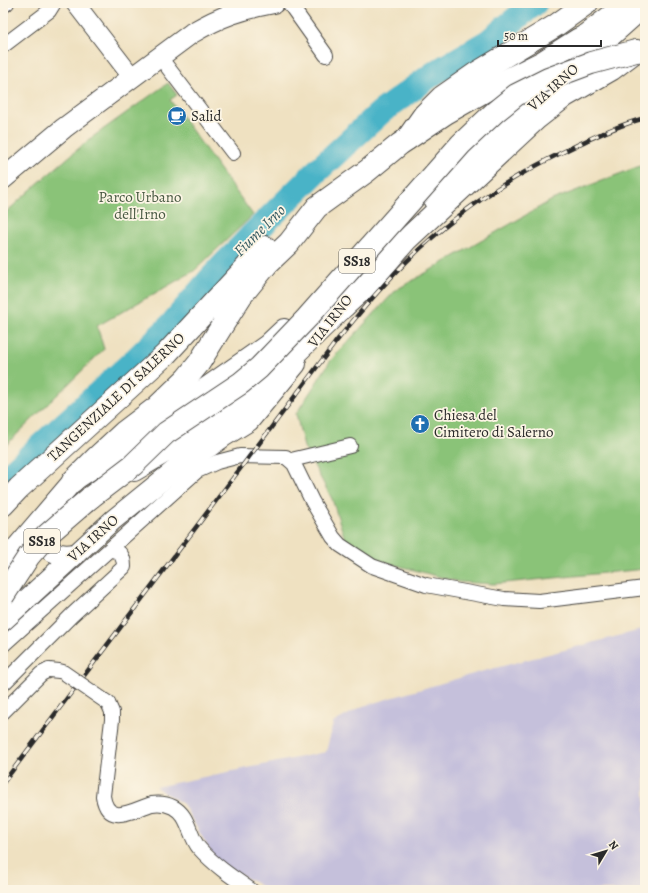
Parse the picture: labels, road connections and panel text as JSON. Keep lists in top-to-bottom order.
{
  "streets": {
    "highway": ["SS18", "TANGENZIALE DI SALERNO"],
    "main road": ["VIA IRNO"]
  },
  "water": ["Fiume Irno"],
  "parks": ["Parco Urbano dell'Irno"],
  "places": {
    "cafe": ["Salid"],
    "church": ["Chiesa del Cimitero di Salerno"]
  },
  "scale_bar": "50 m",
  "north": "top right"
}
